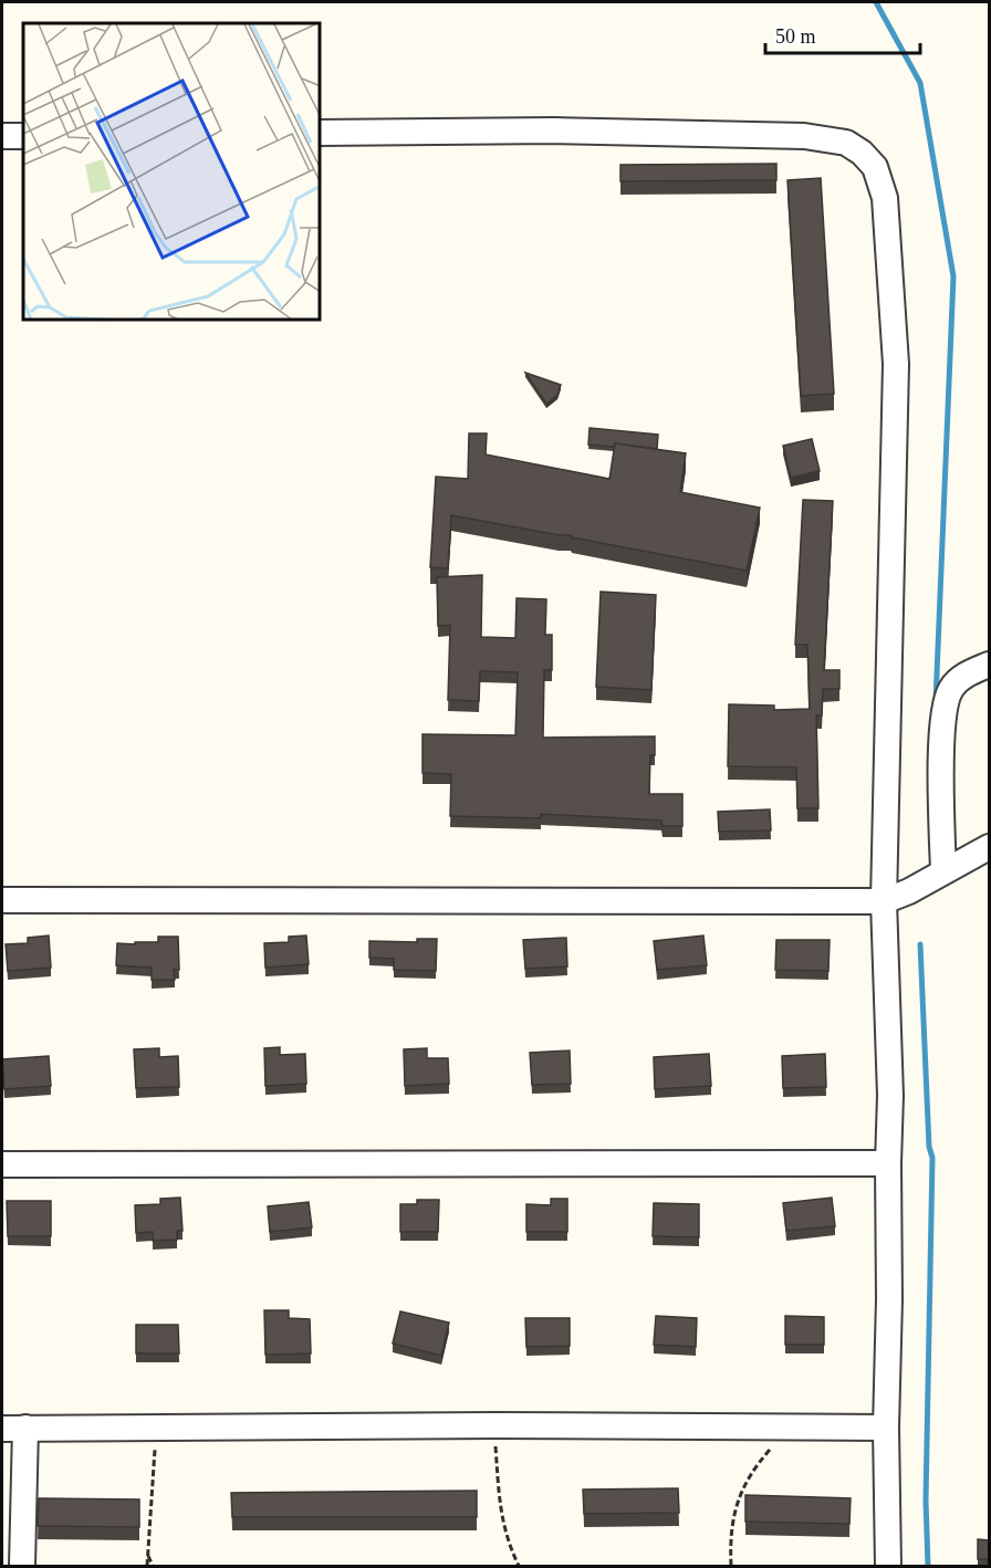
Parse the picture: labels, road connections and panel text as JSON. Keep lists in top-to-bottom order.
{
  "scale_bar": "50 m"
}
